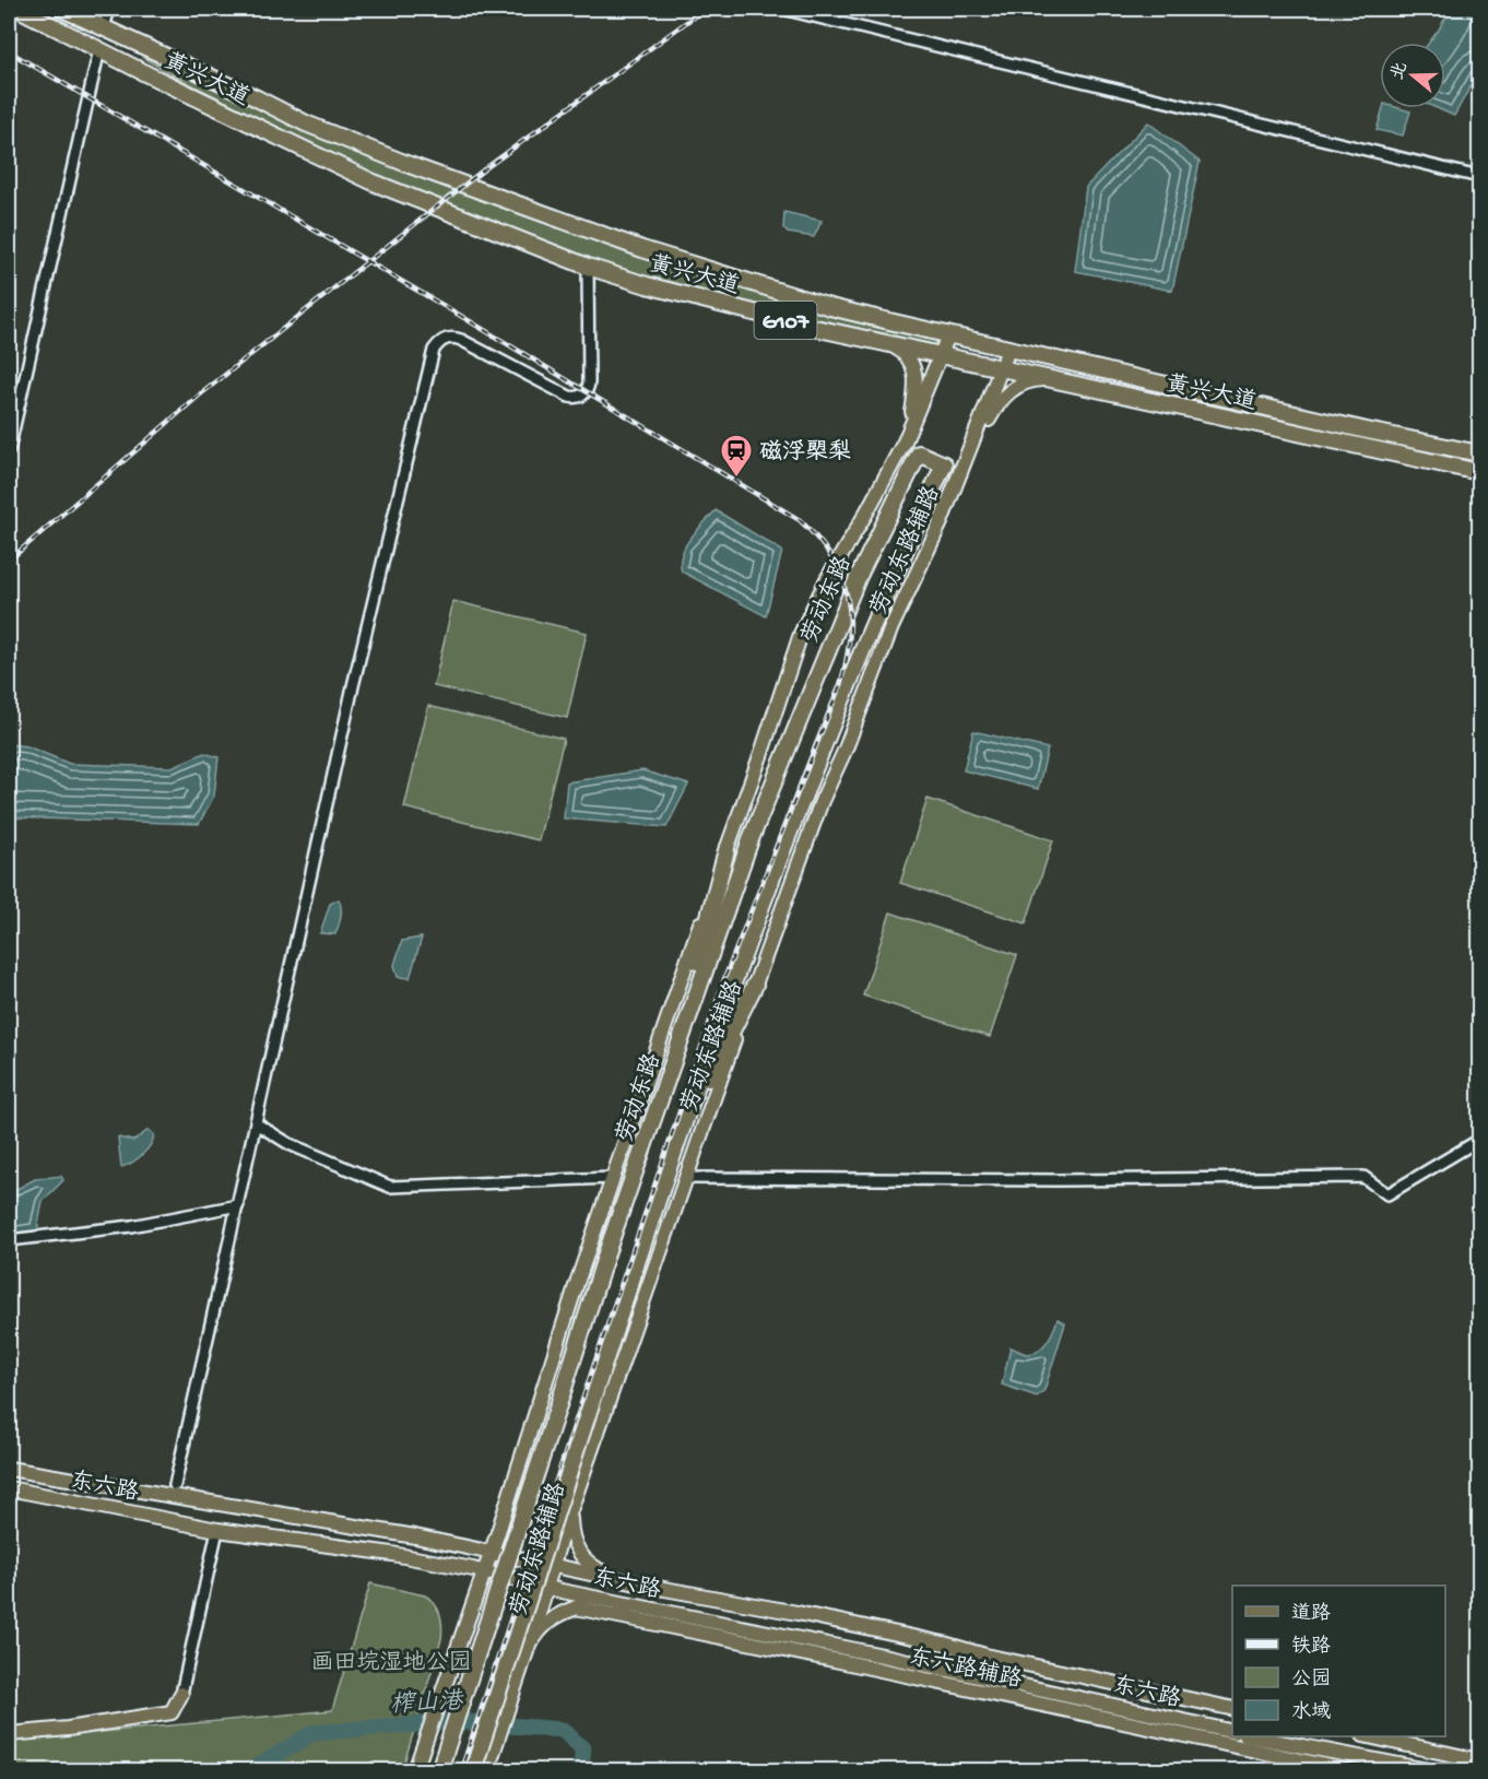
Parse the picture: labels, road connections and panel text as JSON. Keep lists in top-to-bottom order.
{
  "streets": {
    "highway": ["黄兴大道", "G107", "劳动东路"],
    "main road": ["劳动东路辅路", "东六路", "东六路辅路"]
  },
  "crossings": [
    ["黄兴大道", "劳动东路辅路"],
    ["劳动东路辅路", "东六路"]
  ],
  "water": ["榨山港"],
  "parks": ["画田垸湿地公园"],
  "places": {
    "station": ["磁浮㮾梨"]
  },
  "legend": [
    "道路",
    "铁路",
    "公园",
    "水域"
  ],
  "north": "left"
}
